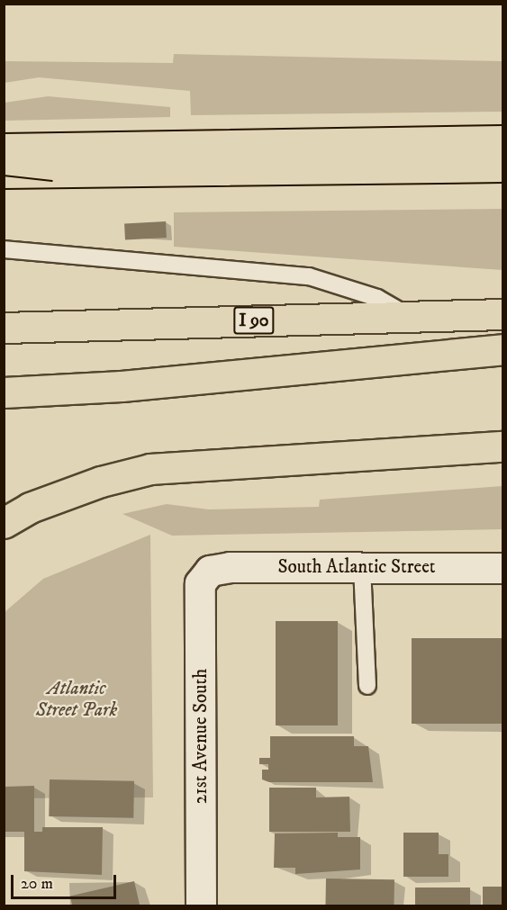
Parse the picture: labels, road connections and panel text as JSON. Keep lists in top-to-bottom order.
{
  "streets": {
    "highway": ["I 90"],
    "street": ["South Atlantic Street", "21st Avenue South"]
  },
  "crossings": [
    ["South Atlantic Street", "21st Avenue South"]
  ],
  "parks": ["Atlantic Street Park"],
  "scale_bar": "20 m"
}
